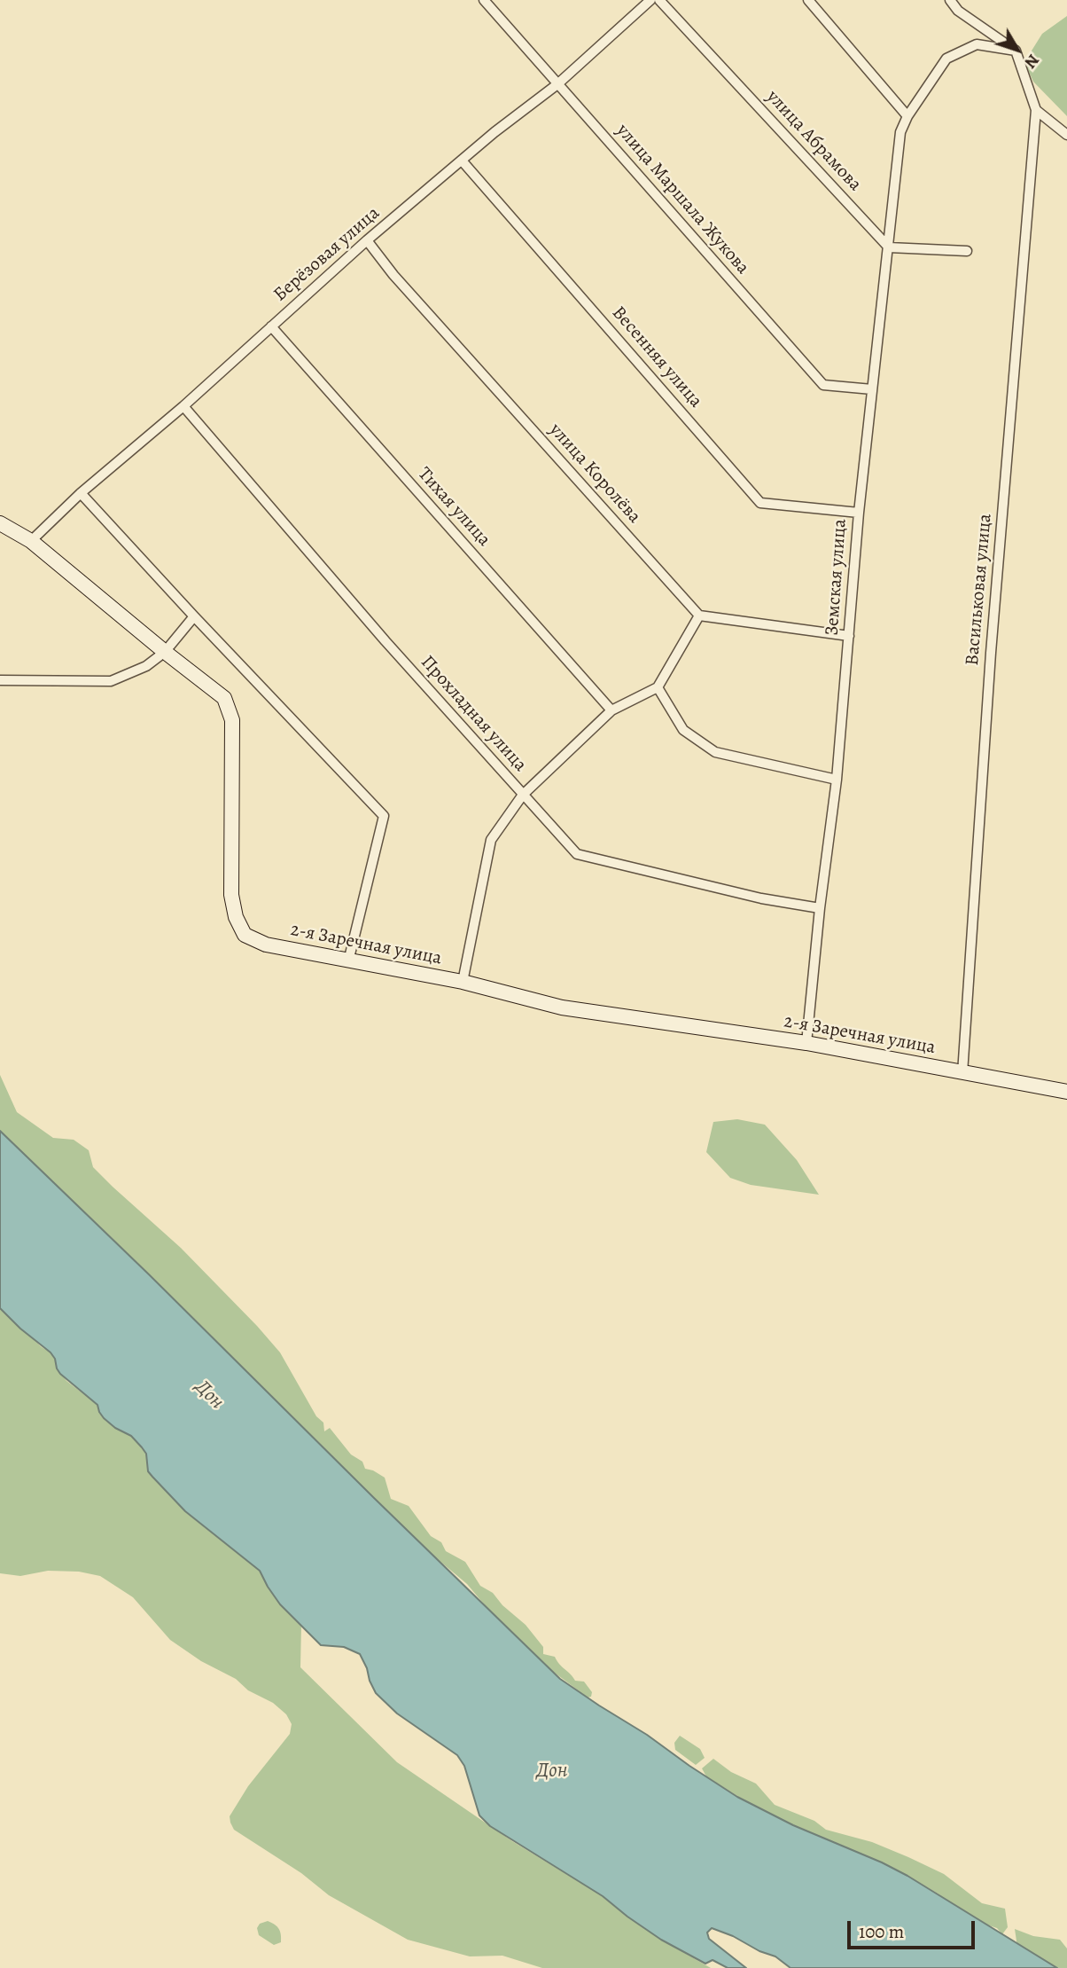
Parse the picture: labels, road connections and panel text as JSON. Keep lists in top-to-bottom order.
{
  "streets": {
    "street": [
      "улица Абрамова",
      "улица Маршала Жукова",
      "Берёзовая улица",
      "Весенняя улица",
      "улица Королёва",
      "Тихая улица",
      "Земская улица",
      "Васильковая улица",
      "Прохладная улица",
      "2-я Заречная улица"
    ]
  },
  "crossings": [
    ["улица Абрамова", "Земская улица"],
    ["улица Маршала Жукова", "Берёзовая улица"],
    ["улица Маршала Жукова", "Земская улица"],
    ["Берёзовая улица", "Весенняя улица"],
    ["Берёзовая улица", "улица Королёва"],
    ["Берёзовая улица", "Тихая улица"],
    ["Берёзовая улица", "Прохладная улица"],
    ["Берёзовая улица", "2-я Заречная улица"],
    ["Весенняя улица", "Земская улица"],
    ["Земская улица", "Прохладная улица"],
    ["Земская улица", "2-я Заречная улица"],
    ["Васильковая улица", "2-я Заречная улица"]
  ],
  "water": ["Дон"],
  "scale_bar": "100 m",
  "north": "bottom right"
}
